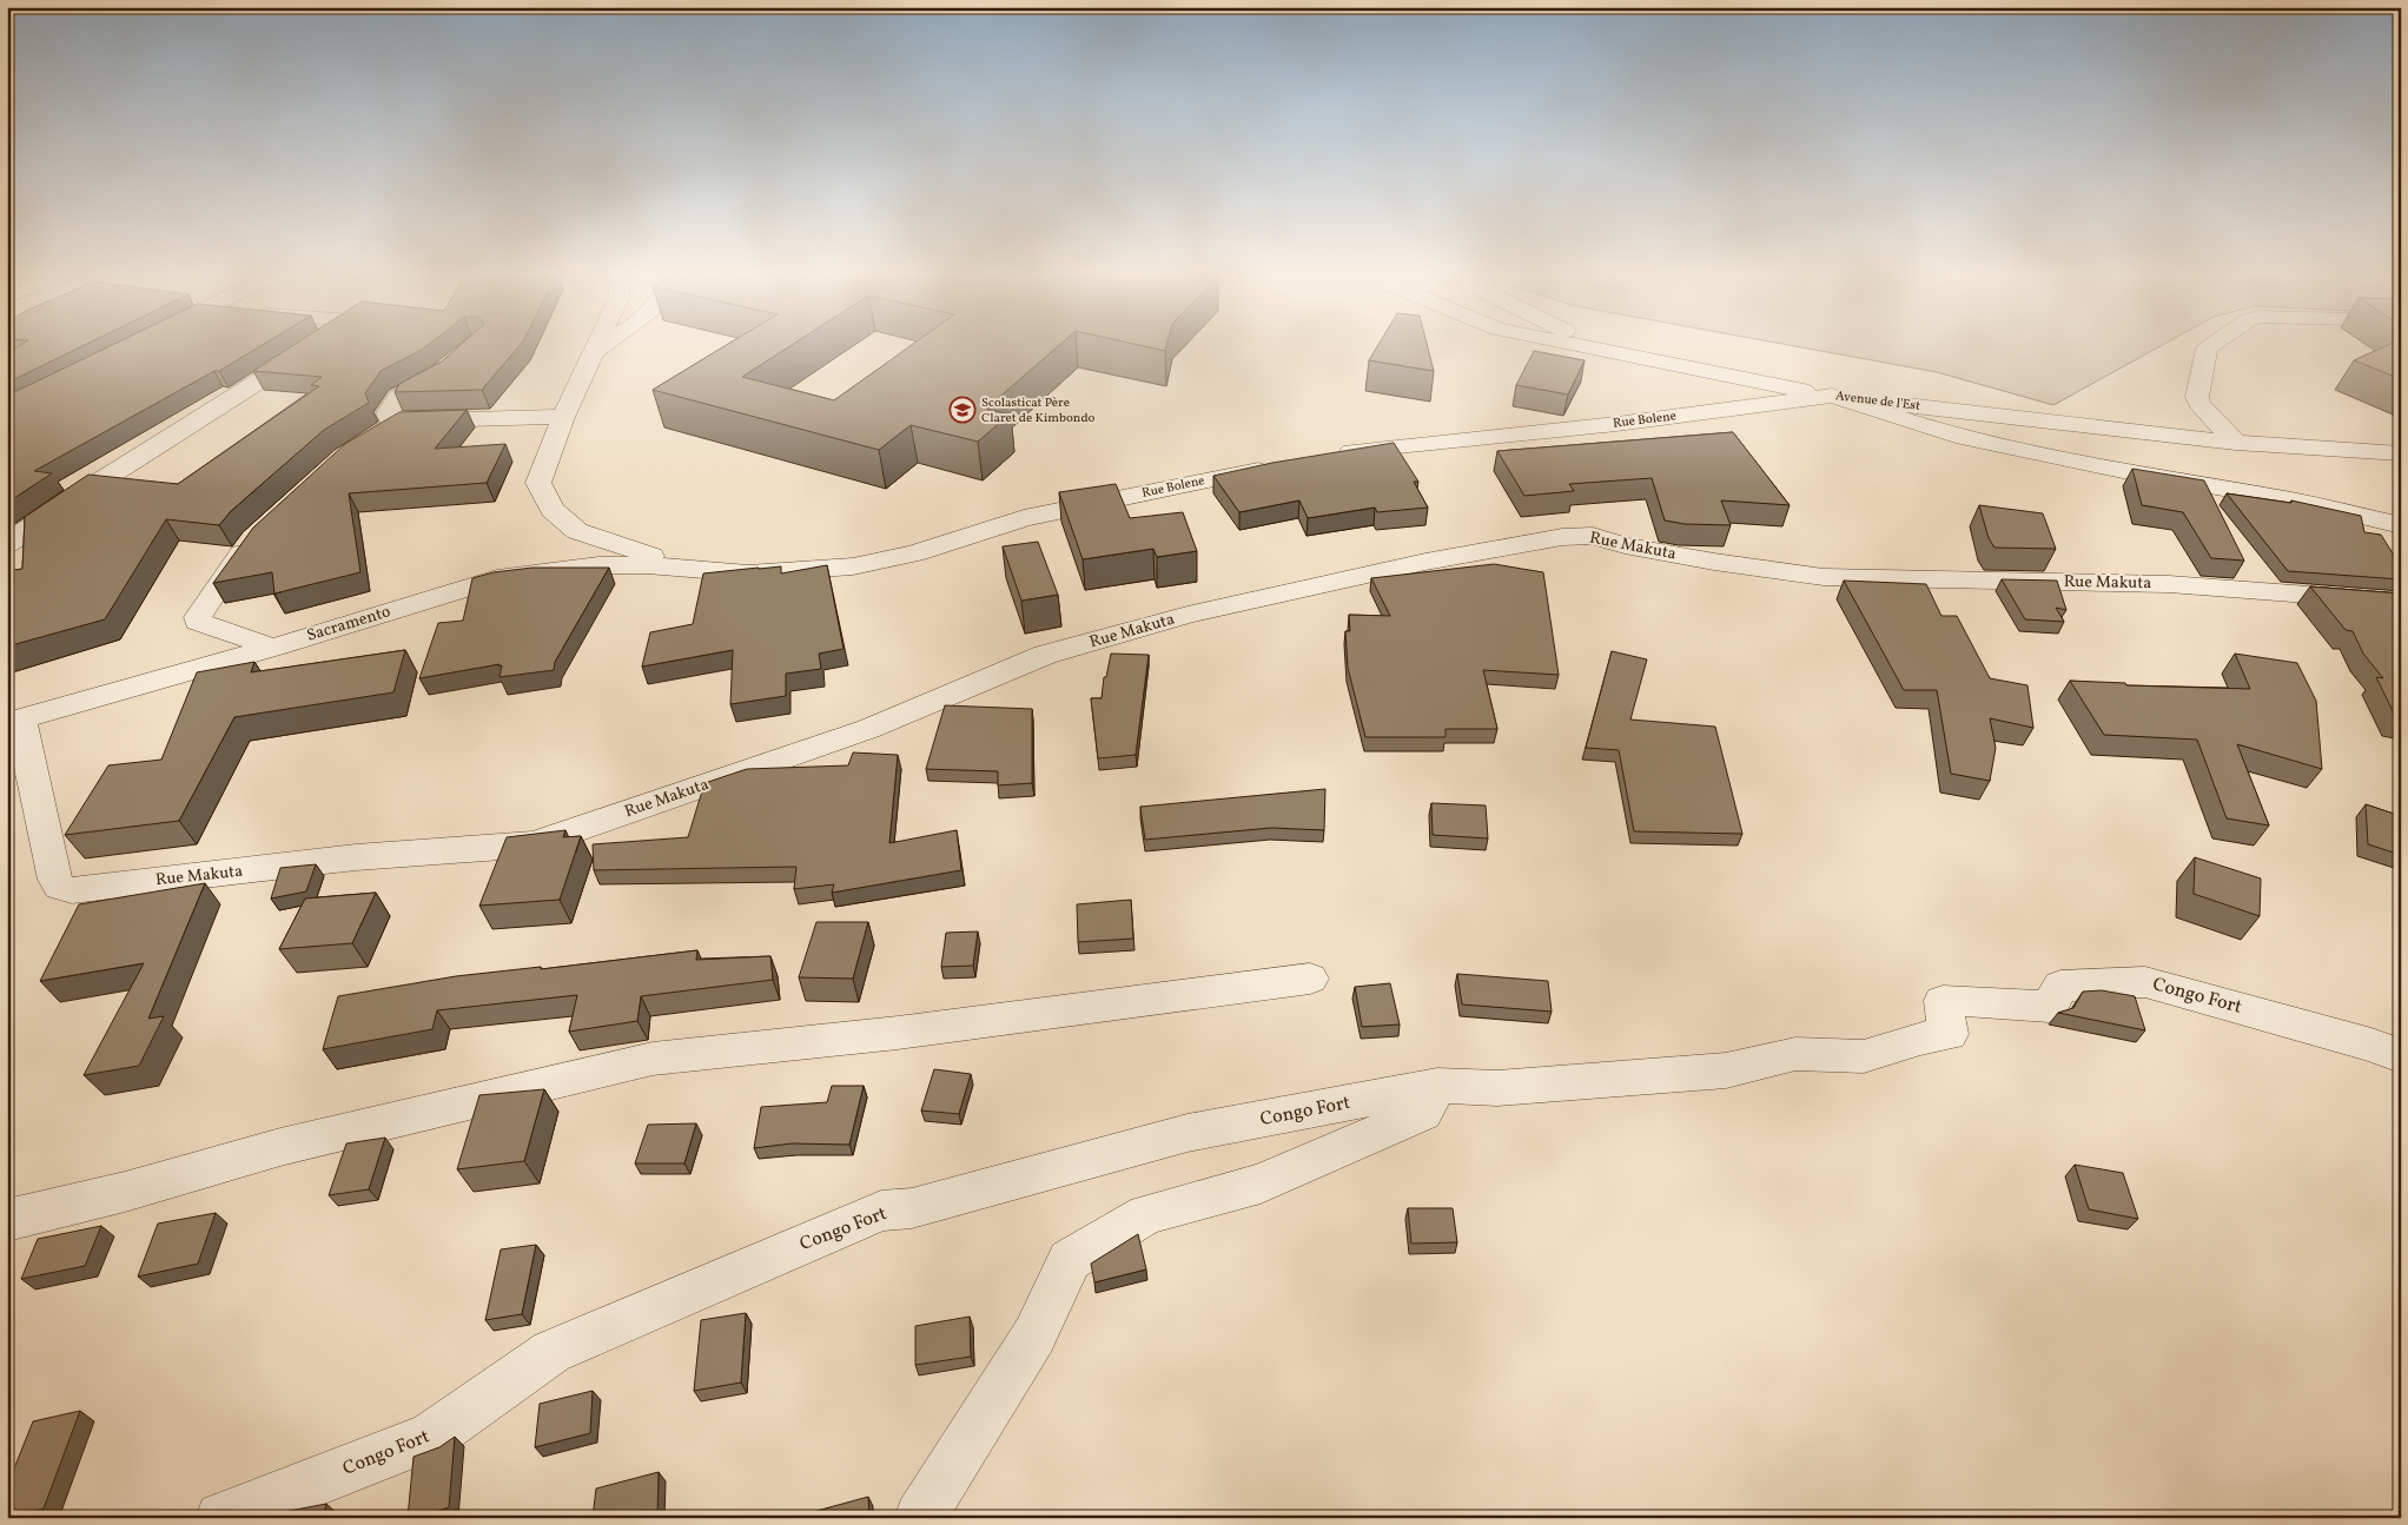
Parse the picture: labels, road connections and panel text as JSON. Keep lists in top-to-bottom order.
{
  "streets": {
    "street": [
      "Avenue de l'Est",
      "Rue Bolene",
      "Rue Makuta",
      "Sacramento",
      "Congo Fort"
    ]
  },
  "crossings": [
    ["Avenue de l'Est", "Rue Bolene"],
    ["Rue Bolene", "Sacramento"],
    ["Rue Makuta", "Sacramento"]
  ],
  "places": {
    "school or university": ["Scolasticat Père Claret de Kimbondo"]
  }
}
